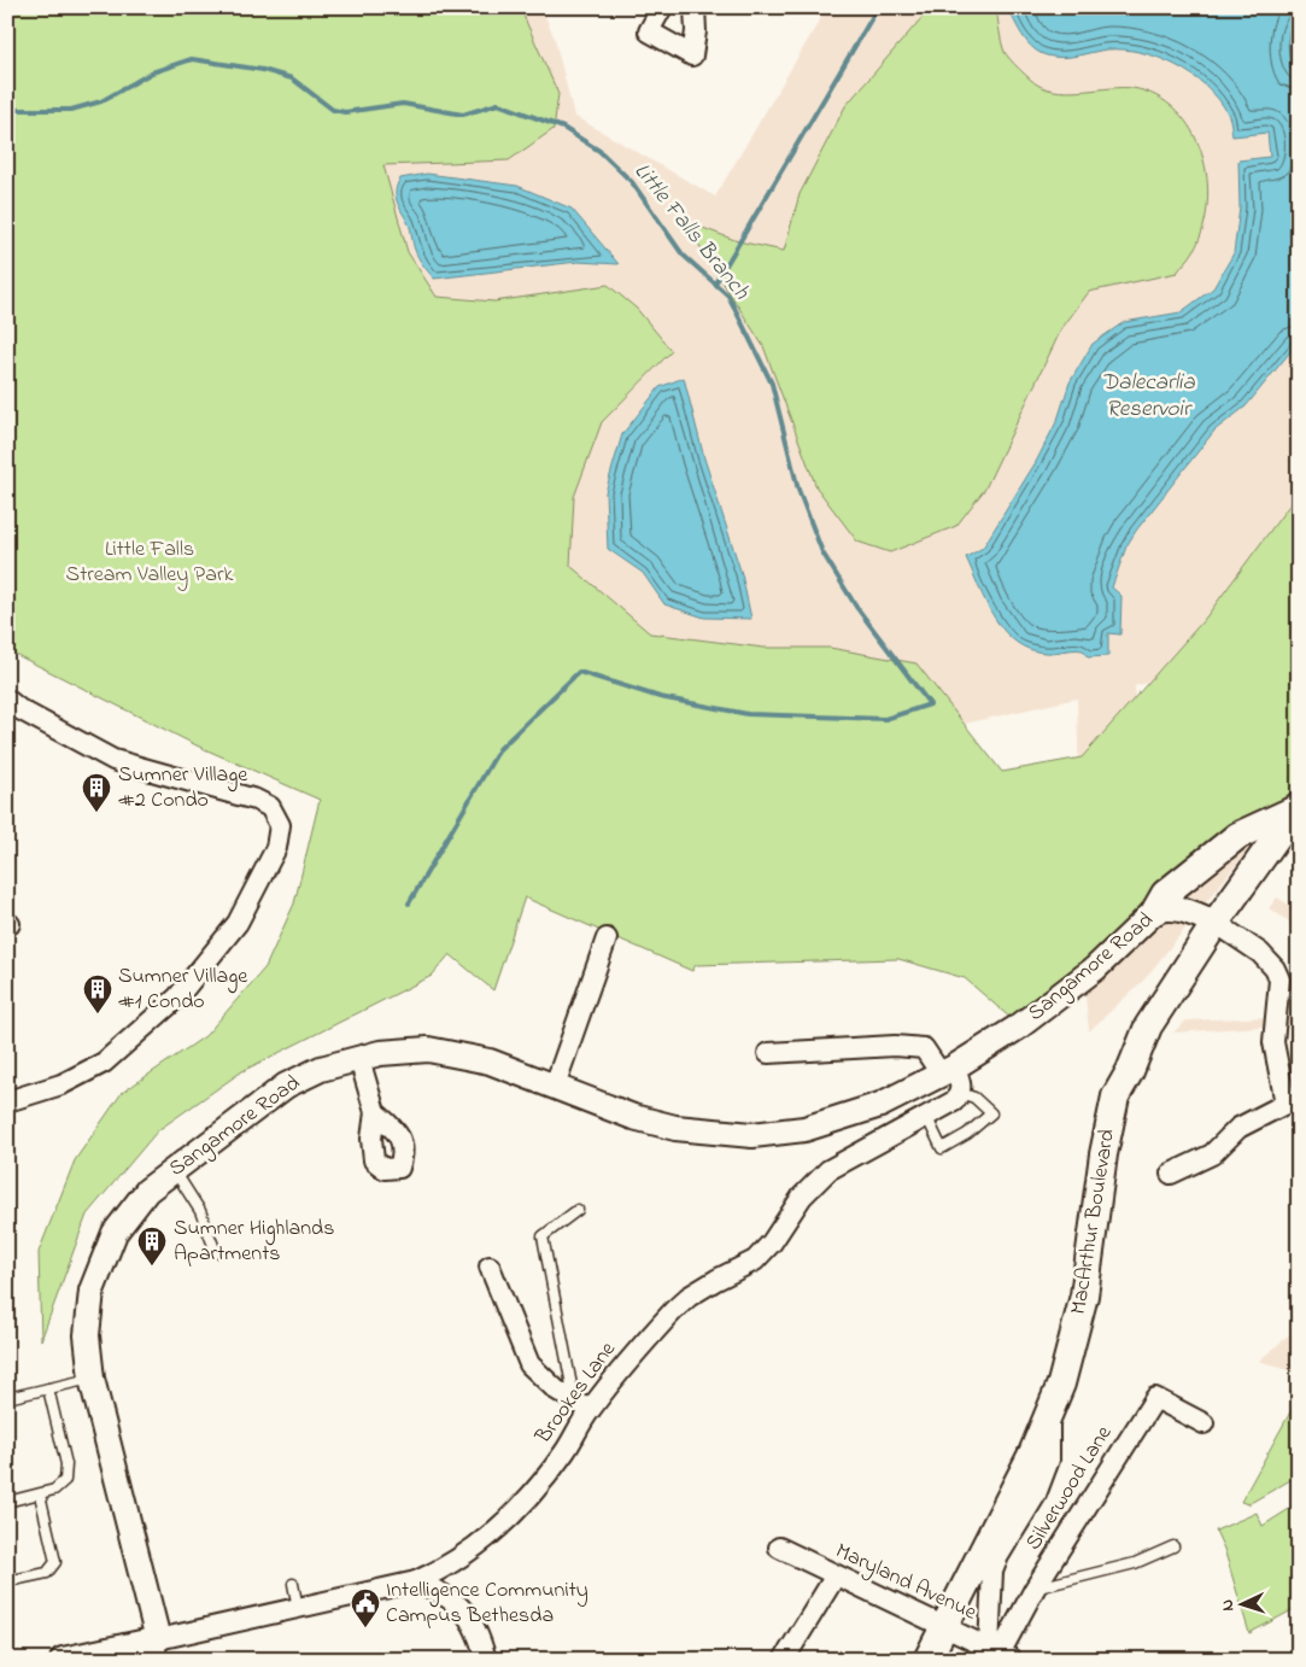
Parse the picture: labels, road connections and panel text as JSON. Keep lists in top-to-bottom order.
{
  "streets": {
    "main road": ["MacArthur Boulevard"],
    "street": [
      "Sangamore Road",
      "Brookes Lane",
      "Silverwood Lane",
      "Maryland Avenue"
    ]
  },
  "crossings": [
    ["Sangamore Road", "MacArthur Boulevard"],
    ["Sangamore Road", "Brookes Lane"],
    ["MacArthur Boulevard", "Maryland Avenue"],
    ["Silverwood Lane", "Maryland Avenue"]
  ],
  "water": ["Little Falls Branch", "Dalecarlia Reservoir"],
  "parks": ["Little Falls Stream Valley Park"],
  "places": {
    "building": ["Sumner Village #2 Condo", "Sumner Village #1 Condo", "Sumner Highlands Apartments"],
    "public building": ["Intelligence Community Campus Bethesda"]
  },
  "north": "left"
}
